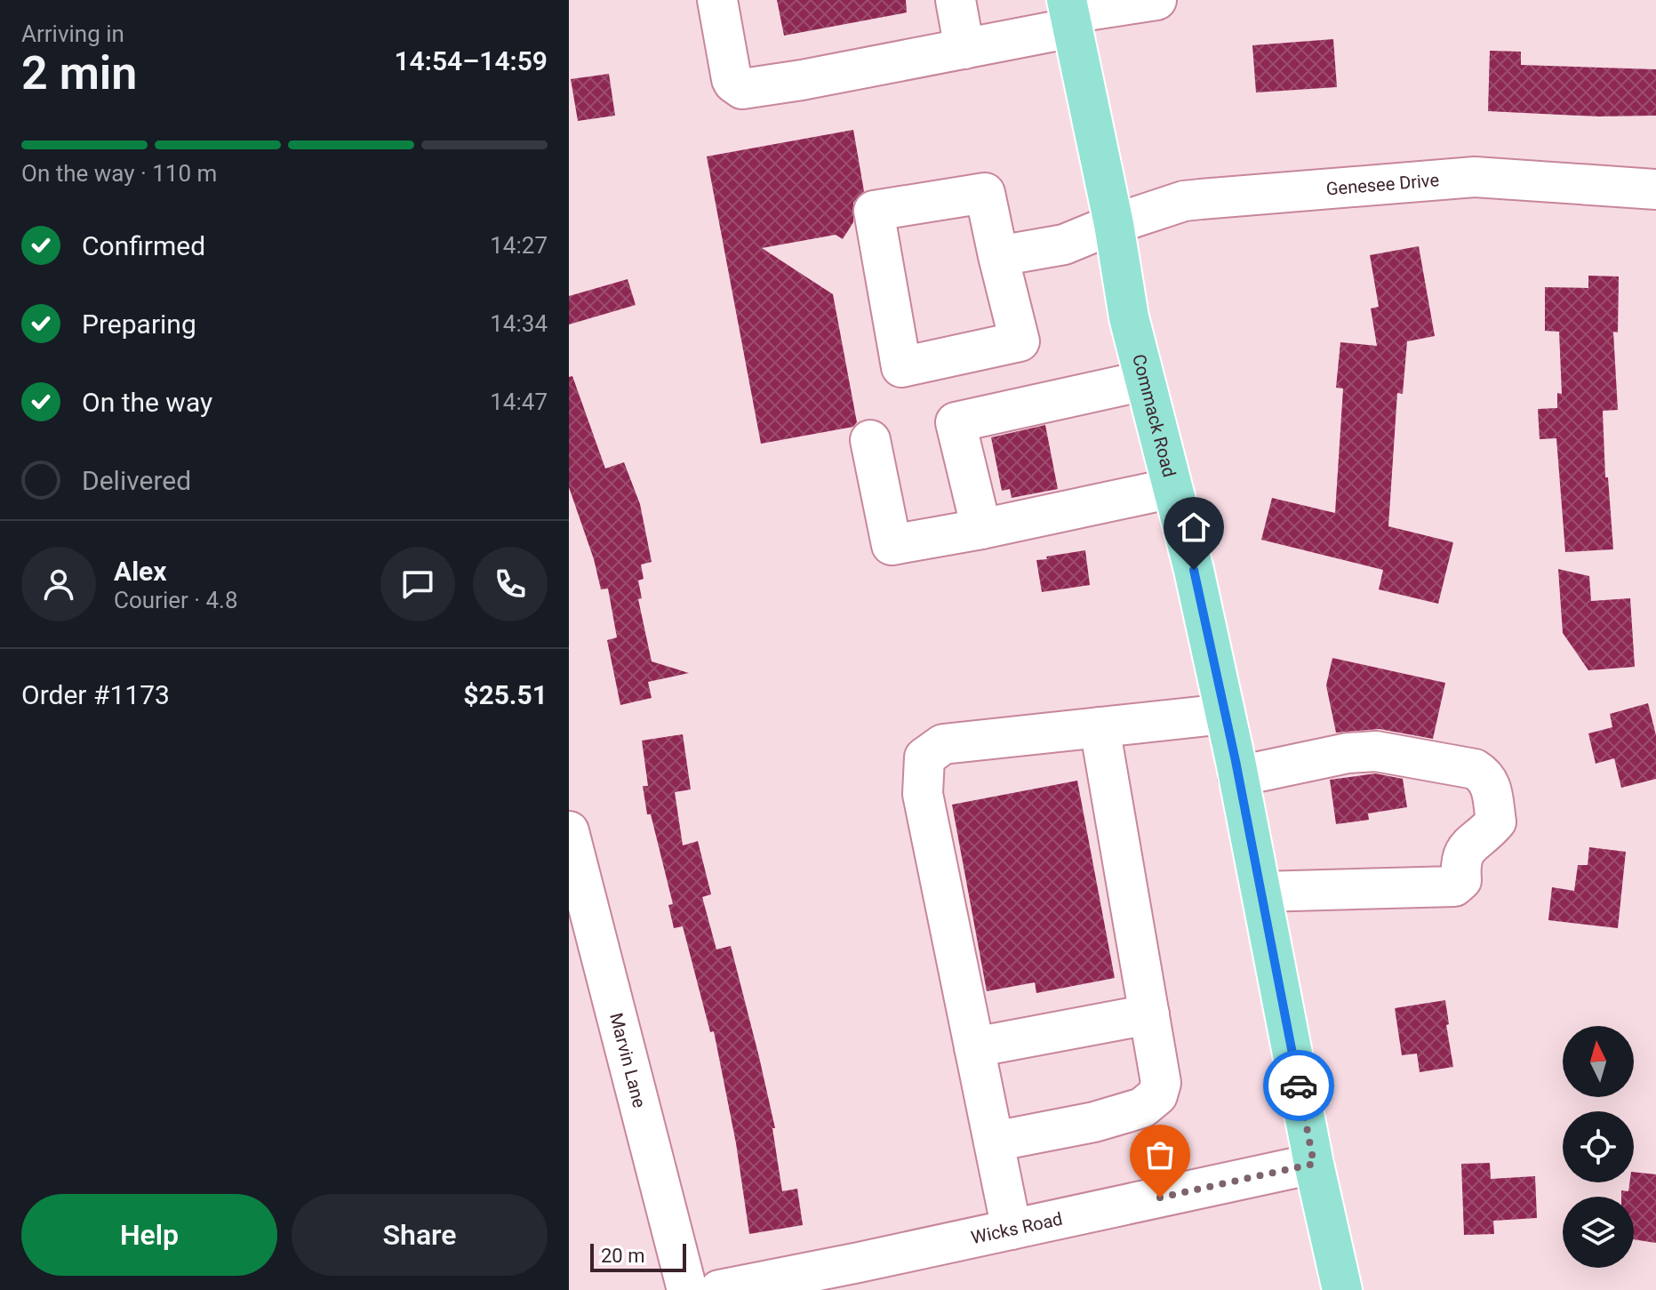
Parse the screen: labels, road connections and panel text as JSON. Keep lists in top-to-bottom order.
{
  "streets": {
    "main road": ["Commack Road"],
    "street": ["Genesee Drive", "Marvin Lane", "Wicks Road"]
  },
  "crossings": [
    ["Genesee Drive", "Commack Road"],
    ["Commack Road", "Wicks Road"]
  ],
  "scale_bar": "20 m",
  "north": "top",
  "page": {
    "heading": ["2 min", "Arriving in", "14:54–14:59"],
    "panel": [
      "Alex",
      "Courier · 4.8",
      "Order #1173",
      "$25.51"
    ],
    "bar": "On the way · 110 m",
    "list": [
      ["Confirmed", "14:27"],
      ["Preparing", "14:34"],
      ["On the way", "14:47"],
      "Delivered"
    ],
    "buttons": ["Help", "Share"],
    "scale": "20 m"
  }
}
